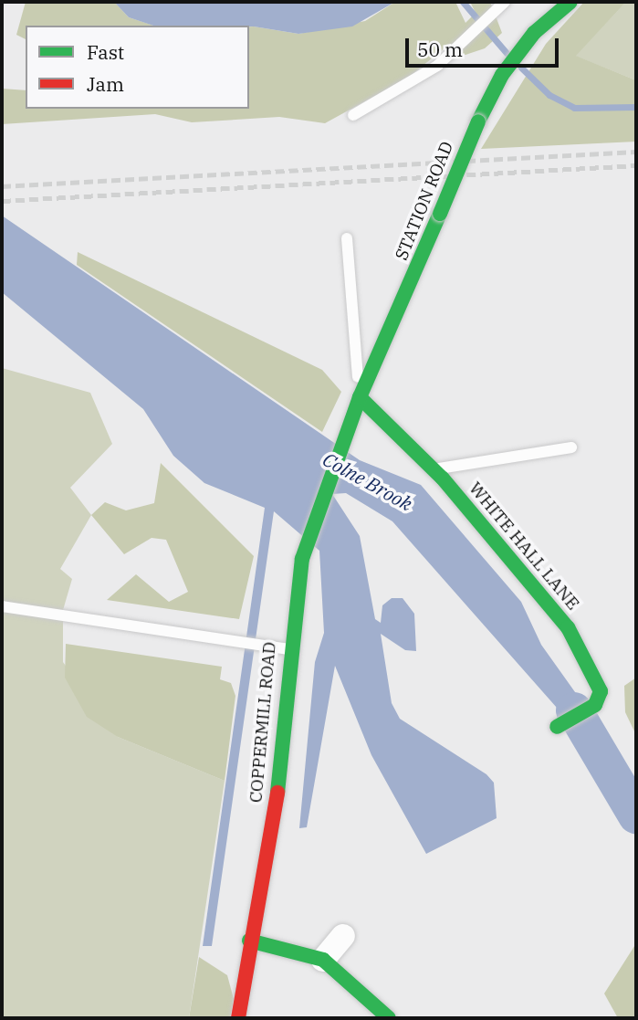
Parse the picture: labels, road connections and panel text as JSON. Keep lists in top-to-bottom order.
{
  "streets": {
    "street": ["STATION ROAD", "WHITE HALL LANE", "COPPERMILL ROAD"]
  },
  "crossings": [
    ["STATION ROAD", "WHITE HALL LANE"],
    ["STATION ROAD", "COPPERMILL ROAD"]
  ],
  "water": ["Colne Brook"],
  "legend": ["Fast", "Jam"],
  "scale_bar": "50 m"
}
